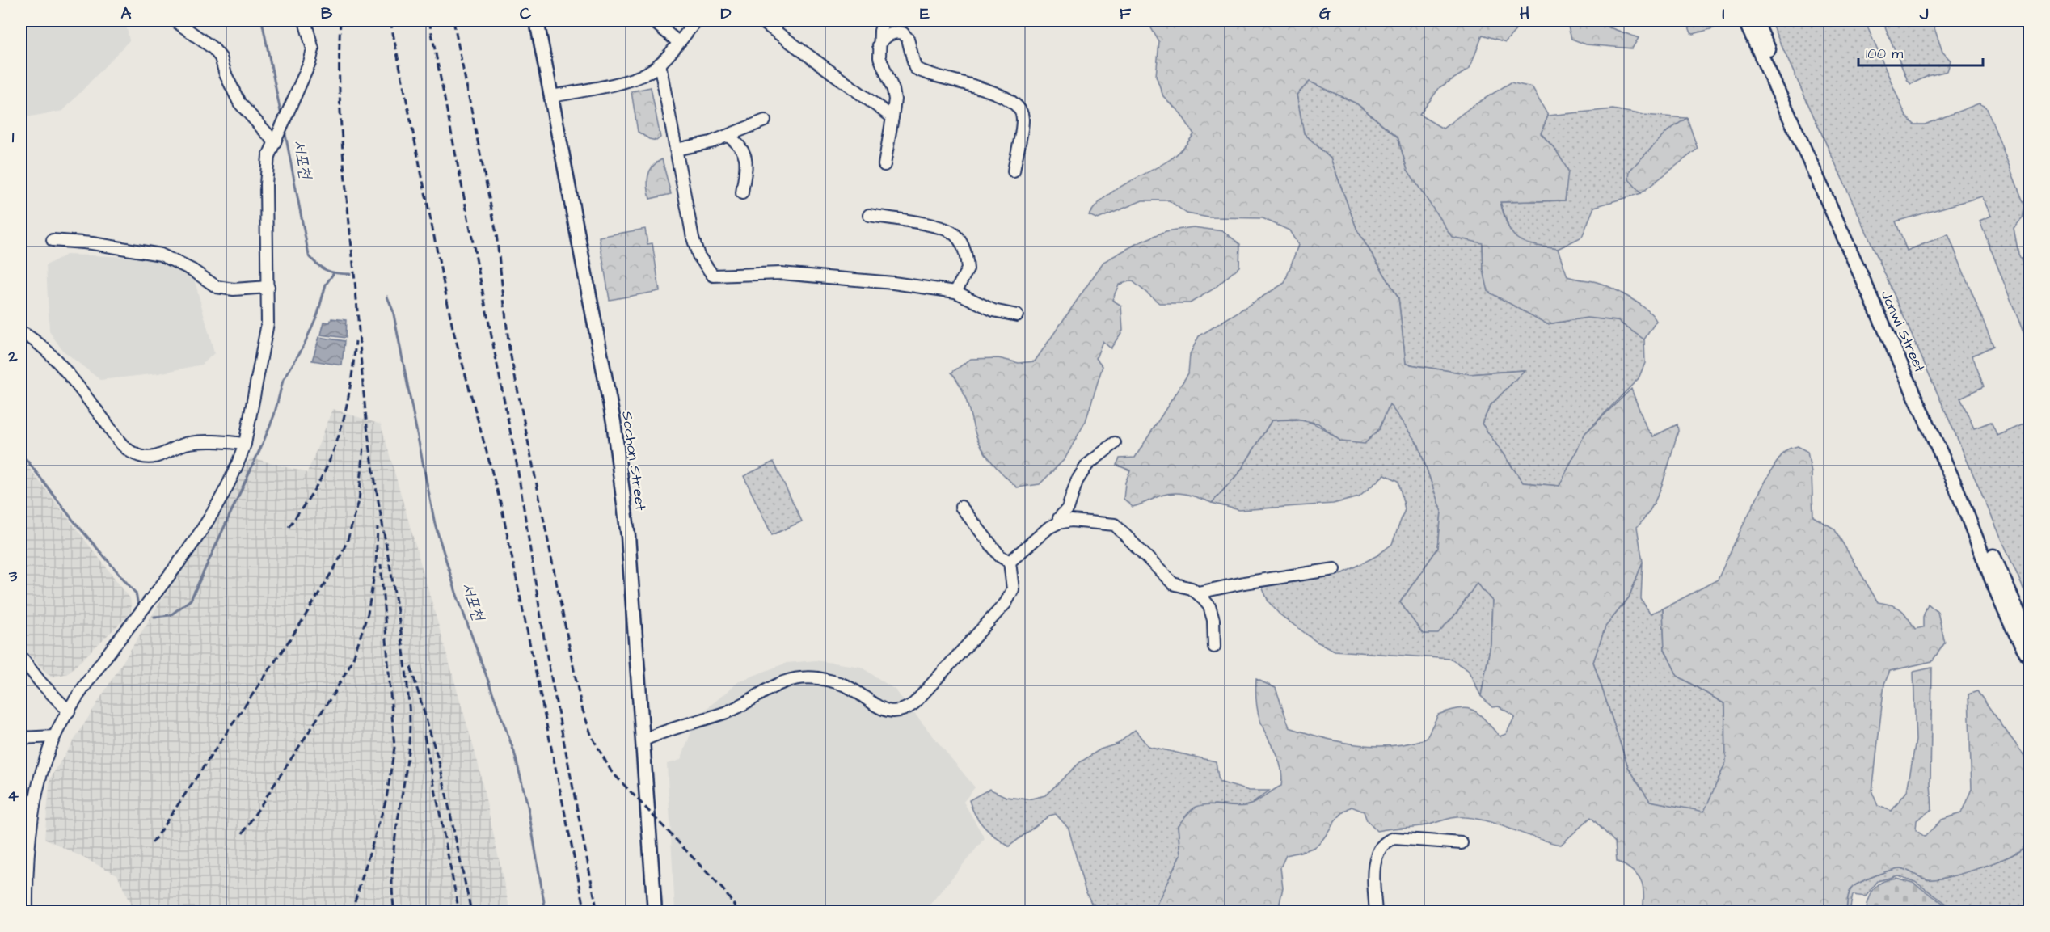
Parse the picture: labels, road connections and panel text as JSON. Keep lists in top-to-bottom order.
{
  "streets": {
    "main road": ["Jonwi Street", "Sochon Street"]
  },
  "water": ["서포천"],
  "scale_bar": "100 m",
  "grid": {
    "columns": [
      "A",
      "B",
      "C",
      "D",
      "E",
      "F",
      "G",
      "H",
      "I",
      "J"
    ],
    "rows": [
      "1",
      "2",
      "3",
      "4"
    ]
  }
}
